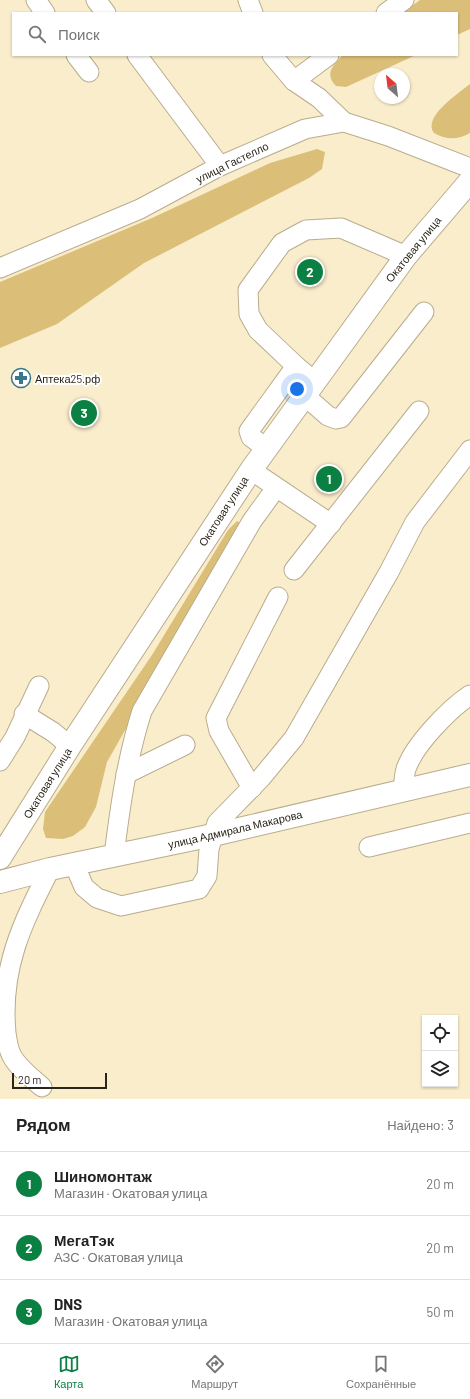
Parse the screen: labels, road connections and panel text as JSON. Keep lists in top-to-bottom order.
{
  "streets": {
    "main road": ["Окатовая улица", "улица Адмирала Макарова"],
    "lane": ["улица Гастелло"]
  },
  "places": {
    "pharmacy": ["Аптека25.рф"]
  },
  "scale_bar": "20 m",
  "north": "top left",
  "page": {
    "search": "Поиск",
    "pins": ["2", "3", "1"],
    "scale": "20 m",
    "heading": ["Рядом", "Найдено: 3"],
    "list": [
      {
        "mark": "1",
        "name": "Шиномонтаж",
        "note": "Магазин · Окатовая улица",
        "value": "20 m"
      },
      {
        "mark": "2",
        "name": "МегаТэк",
        "note": "АЗС · Окатовая улица",
        "value": "20 m"
      },
      {
        "mark": "3",
        "name": "DNS",
        "note": "Магазин · Окатовая улица",
        "value": "50 m"
      }
    ],
    "nav": ["Карта", "Маршрут", "Сохранённые"]
  }
}
